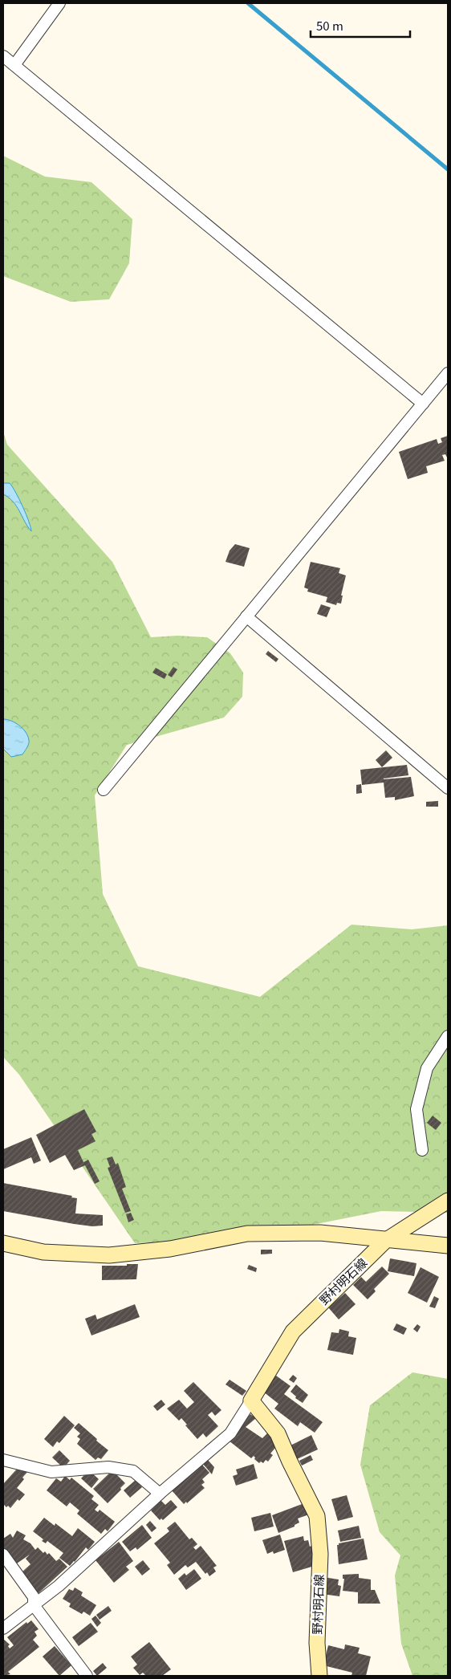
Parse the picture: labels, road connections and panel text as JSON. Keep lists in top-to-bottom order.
{
  "streets": {
    "main road": ["野村明石線"]
  },
  "scale_bar": "50 m"
}
